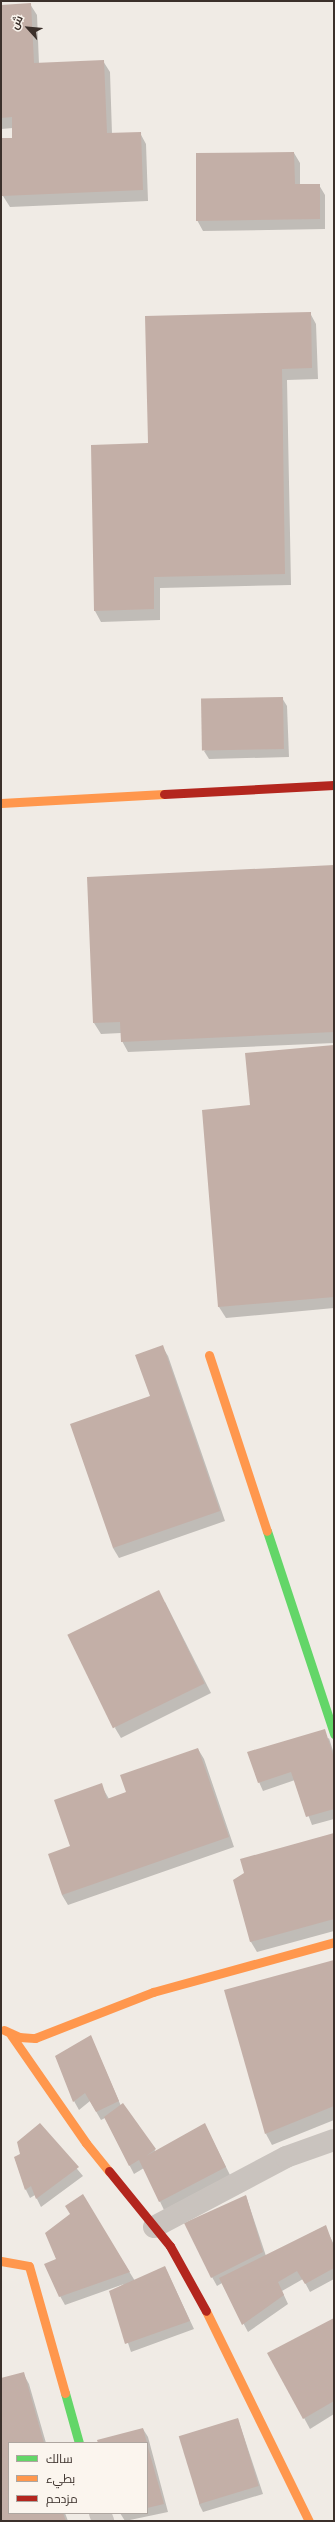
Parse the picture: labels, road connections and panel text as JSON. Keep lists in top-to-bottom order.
{
  "legend": ["سالك", "بطيء", "مزدحم"],
  "north": "top left"
}
